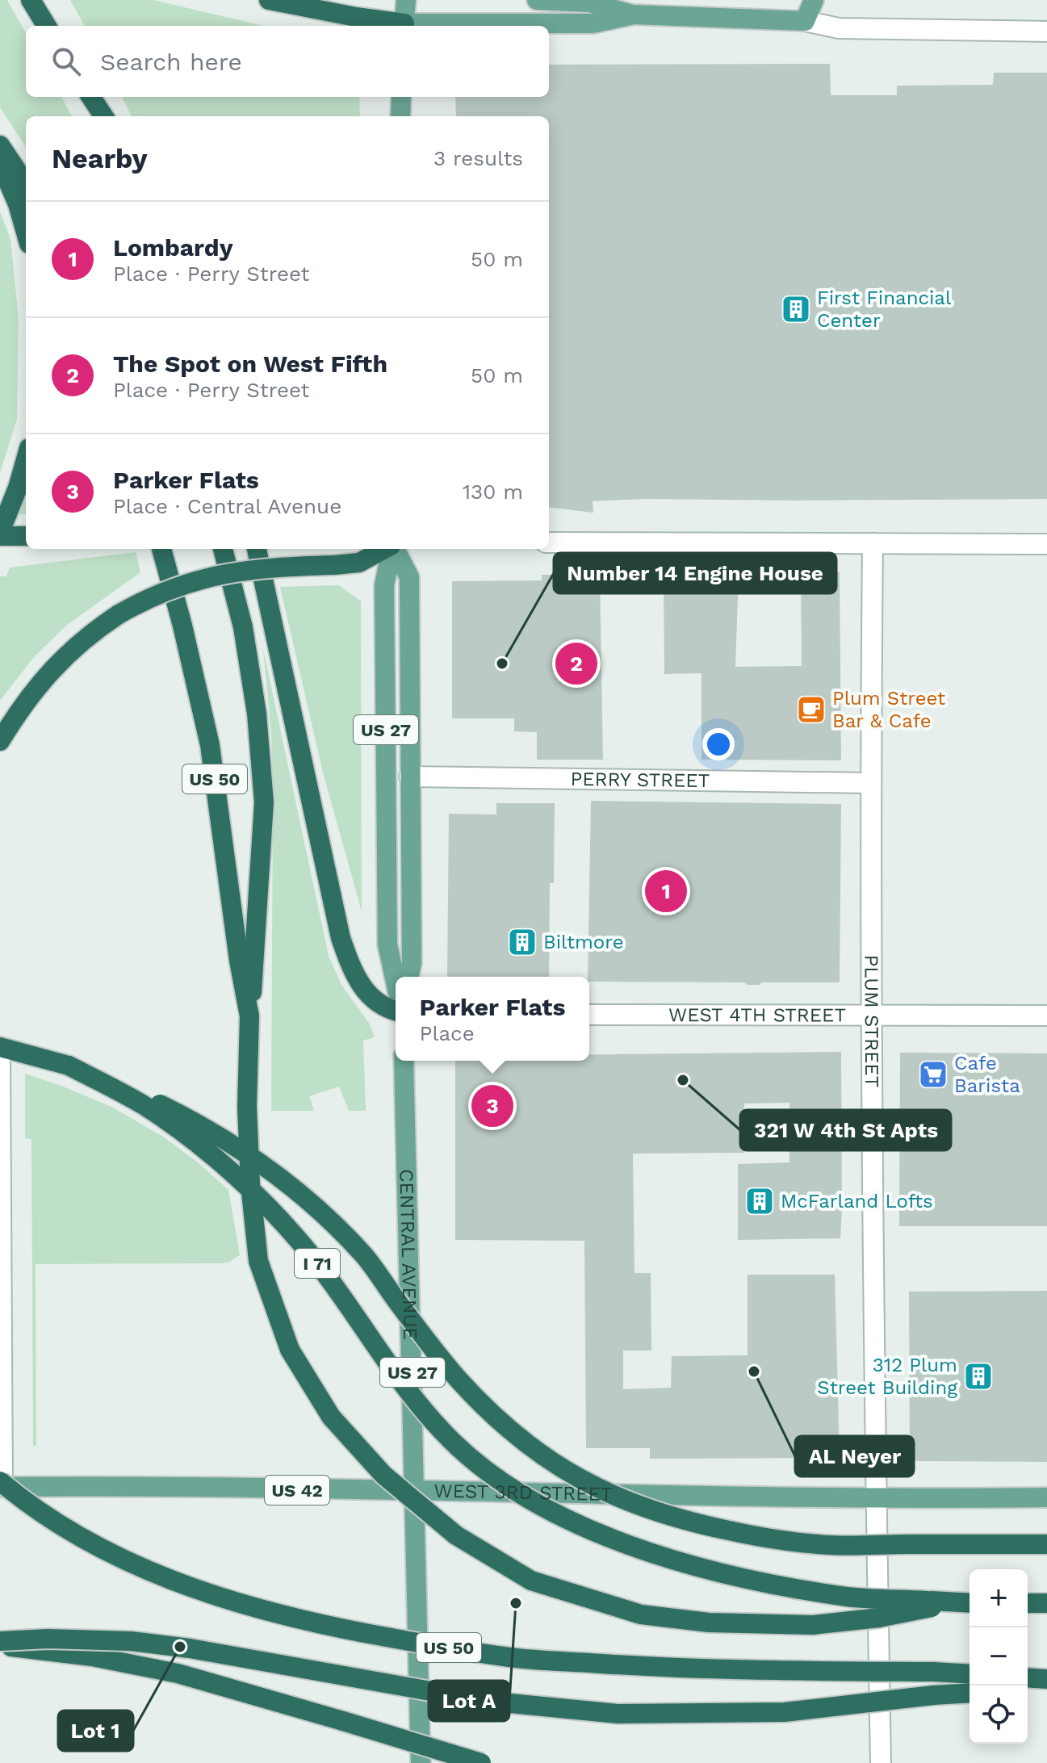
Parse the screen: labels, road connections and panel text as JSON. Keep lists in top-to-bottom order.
{
  "streets": {
    "highway": ["US 50", "I 71"],
    "main road": [
      "US 27",
      "CENTRAL AVENUE",
      "US 42",
      "WEST 3RD STREET"
    ],
    "street": ["PERRY STREET", "WEST 4TH STREET", "PLUM STREET"]
  },
  "crossings": [
    ["US 27", "PERRY STREET"],
    ["US 50", "I 71"],
    ["US 50", "WEST 3RD STREET"],
    ["PERRY STREET", "PLUM STREET"],
    ["WEST 4TH STREET", "PLUM STREET"],
    ["PLUM STREET", "WEST 3RD STREET"],
    ["CENTRAL AVENUE", "WEST 3RD STREET"]
  ],
  "places": {
    "building": [
      "First Financial Center",
      "Biltmore",
      "McFarland Lofts",
      "312 Plum Street Building"
    ],
    "other": [
      "Number 14 Engine House",
      "321 W 4th St Apts",
      "AL Neyer",
      "Lot A",
      "Lot 1"
    ],
    "cafe": ["Plum Street Bar & Cafe"],
    "supermarket": ["Cafe Barista"]
  },
  "page": {
    "search": "Search here",
    "heading": ["Nearby", "3 results"],
    "list": [
      {
        "mark": "1",
        "name": "Lombardy",
        "note": "Place · Perry Street",
        "value": "50 m"
      },
      {
        "mark": "2",
        "name": "The Spot on West Fifth",
        "note": "Place · Perry Street",
        "value": "50 m"
      },
      {
        "mark": "3",
        "name": "Parker Flats",
        "note": "Place · Central Avenue",
        "value": "130 m"
      }
    ],
    "pins": ["2", "1", "3"],
    "popup": ["Parker Flats", "Place"],
    "map_buttons": ["+", "−"]
  }
}
